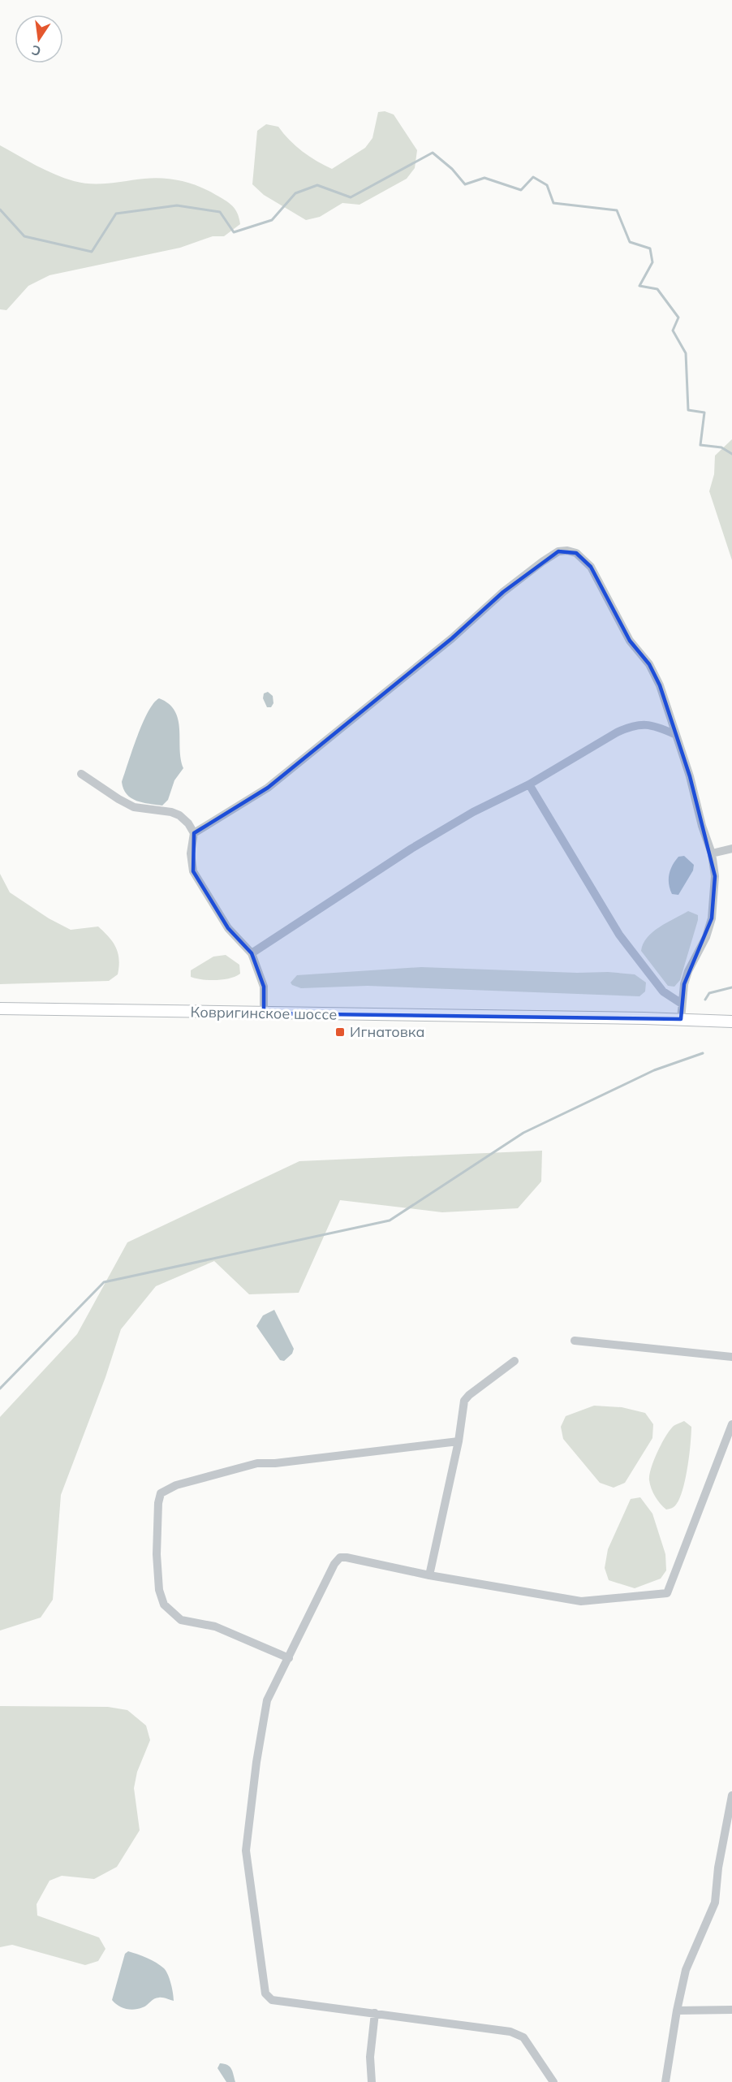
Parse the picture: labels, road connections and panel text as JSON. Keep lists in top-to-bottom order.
{
  "streets": {
    "main road": ["Ковригинское шоссе"]
  },
  "places": {
    "transit": ["Игнатовка"]
  },
  "north": "bottom"
}
